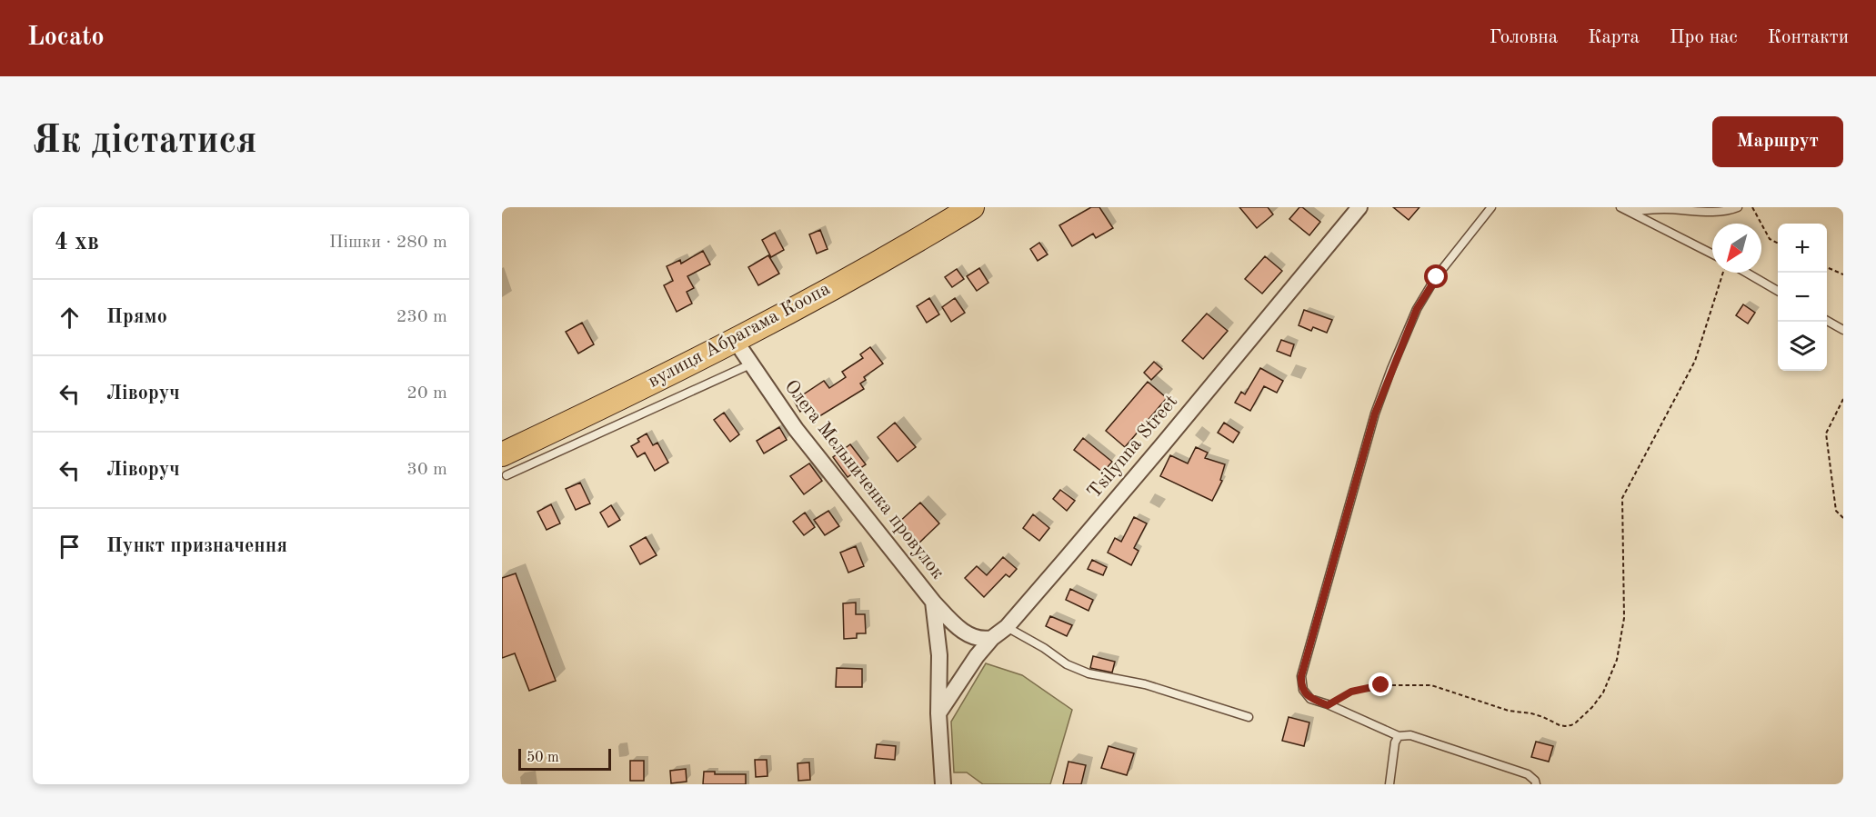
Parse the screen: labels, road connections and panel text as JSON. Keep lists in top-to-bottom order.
{
  "streets": {
    "main road": ["вулиця Абрагама Коопа"],
    "street": ["Tsilynna Street", "Олега Мельниченка провулок"]
  },
  "crossings": [
    ["вулиця Абрагама Коопа", "Олега Мельниченка провулок"],
    ["Tsilynna Street", "Олега Мельниченка провулок"]
  ],
  "scale_bar": "50 m",
  "north": "bottom left",
  "page": {
    "header": "Locato",
    "nav": [
      "Головна",
      "Карта",
      "Про нас",
      "Контакти"
    ],
    "buttons": "Маршрут",
    "title": "Як дістатися",
    "heading": ["4 хв", "Пішки · 280 m"],
    "map_buttons": ["+", "−"],
    "list": [
      ["Прямо", "230 m"],
      ["Ліворуч", "20 m"],
      ["Ліворуч", "30 m"],
      "Пункт призначення"
    ],
    "scale": "50 m"
  }
}
